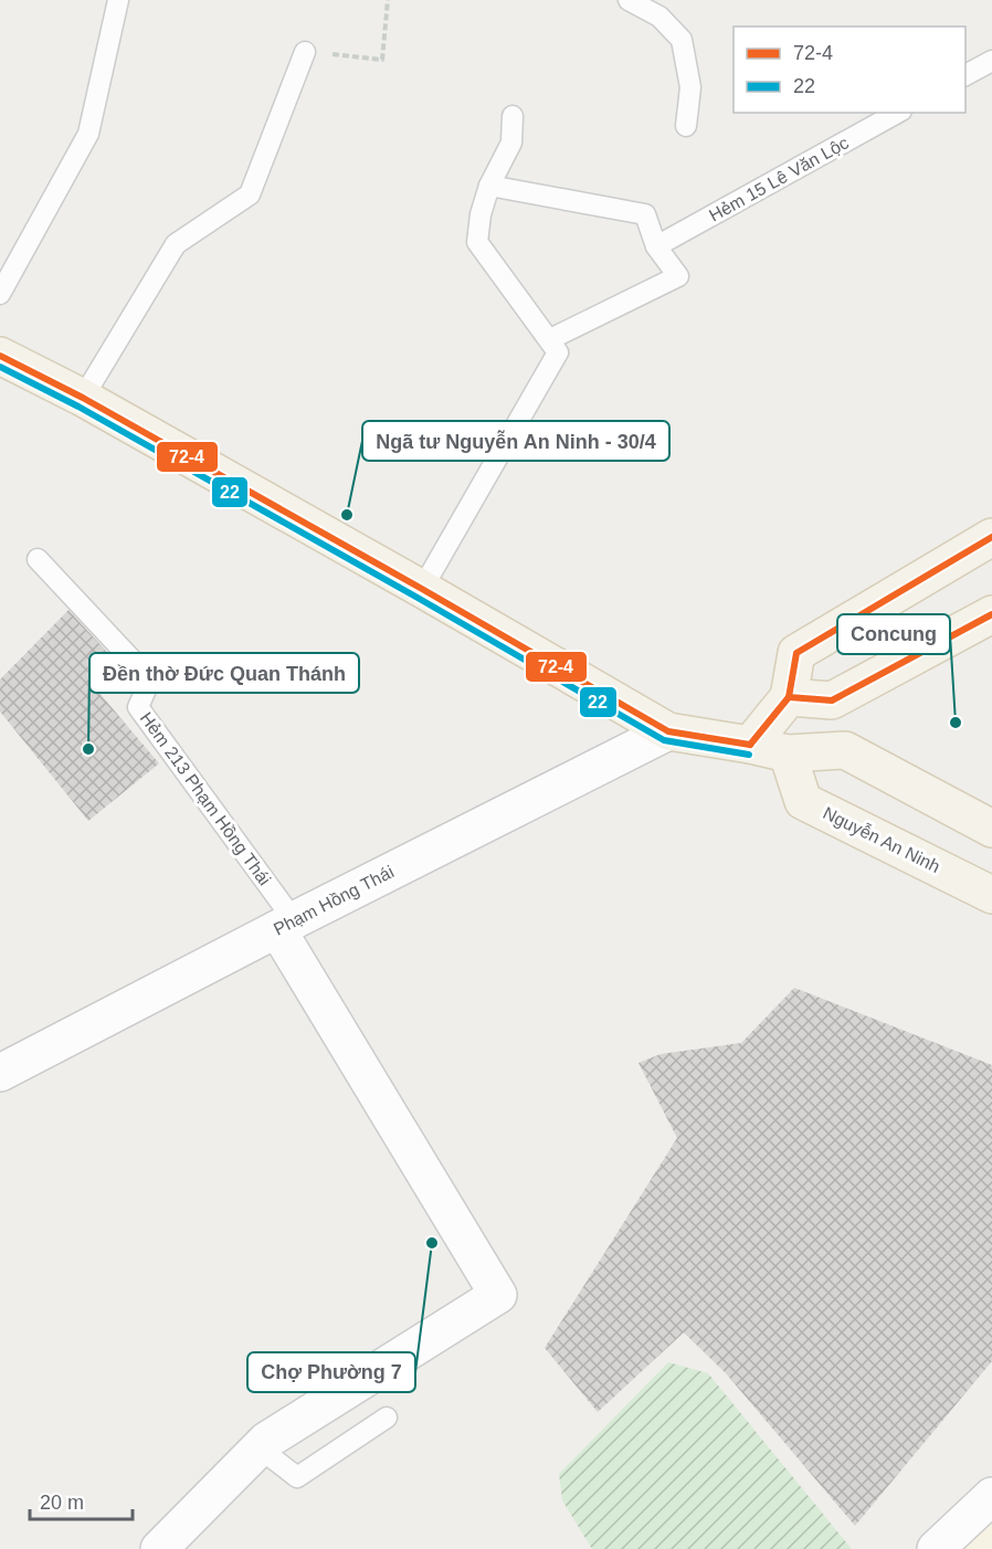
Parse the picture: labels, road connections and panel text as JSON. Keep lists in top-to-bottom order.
{
  "streets": {
    "main road": ["Nguyễn An Ninh"],
    "street": ["Phạm Hồng Thái"],
    "lane": ["Hẻm 15 Lê Văn Lộc", "Hẻm 213 Phạm Hồng Thái"]
  },
  "crossings": [
    ["Hẻm 213 Phạm Hồng Thái", "Phạm Hồng Thái"]
  ],
  "places": [
    "Ngã tư Nguyễn An Ninh - 30/4",
    "Concung",
    "Đền thờ Đức Quan Thánh",
    "Chợ Phường 7"
  ],
  "lines": ["transit line 72-4", "transit line 22"],
  "legend": ["72-4", "22"],
  "scale_bar": "20 m"
}
